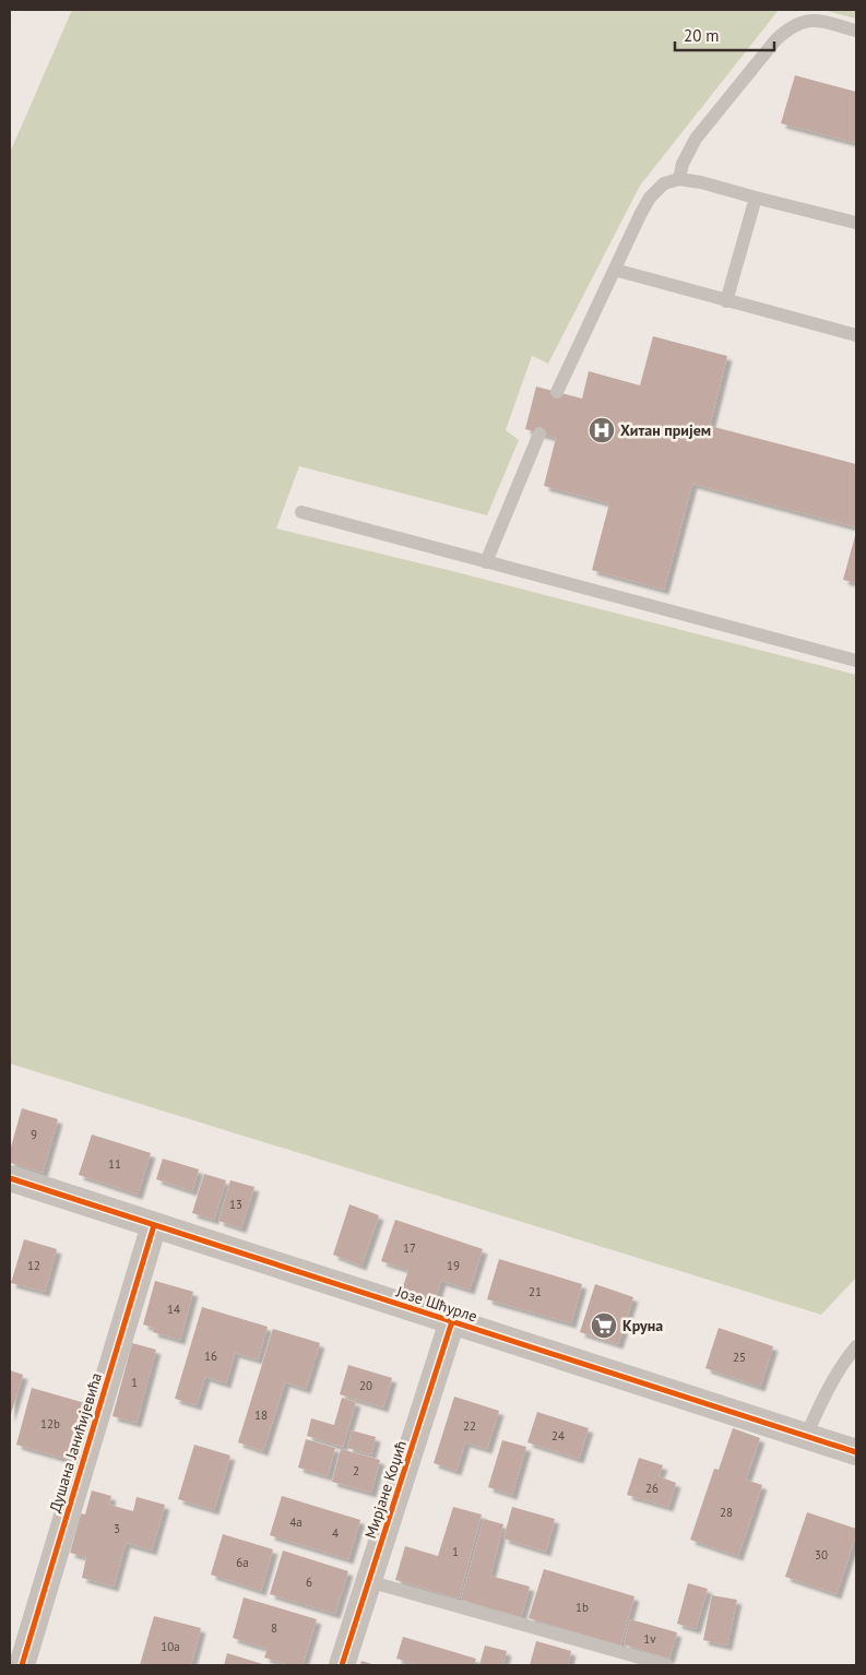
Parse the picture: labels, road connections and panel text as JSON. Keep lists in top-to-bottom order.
{
  "streets": {
    "street": ["Јозе Шћурле", "Душана Јанићијевића", "Мирјане Коџић"]
  },
  "crossings": [
    ["Јозе Шћурле", "Душана Јанићијевића"],
    ["Јозе Шћурле", "Мирјане Коџић"]
  ],
  "places": {
    "hospital": ["Хитан пријем"],
    "supermarket": ["Круна"]
  },
  "house_numbers": [
    "9",
    "11",
    "13",
    "17",
    "12",
    "19",
    "21",
    "14",
    "16",
    "25",
    "1",
    "20",
    "18",
    "12b",
    "22",
    "24",
    "2",
    "26",
    "28",
    "4a",
    "3",
    "4",
    "1",
    "30",
    "6a",
    "6",
    "1b",
    "8",
    "1v",
    "10a"
  ],
  "scale_bar": "20 m"
}
